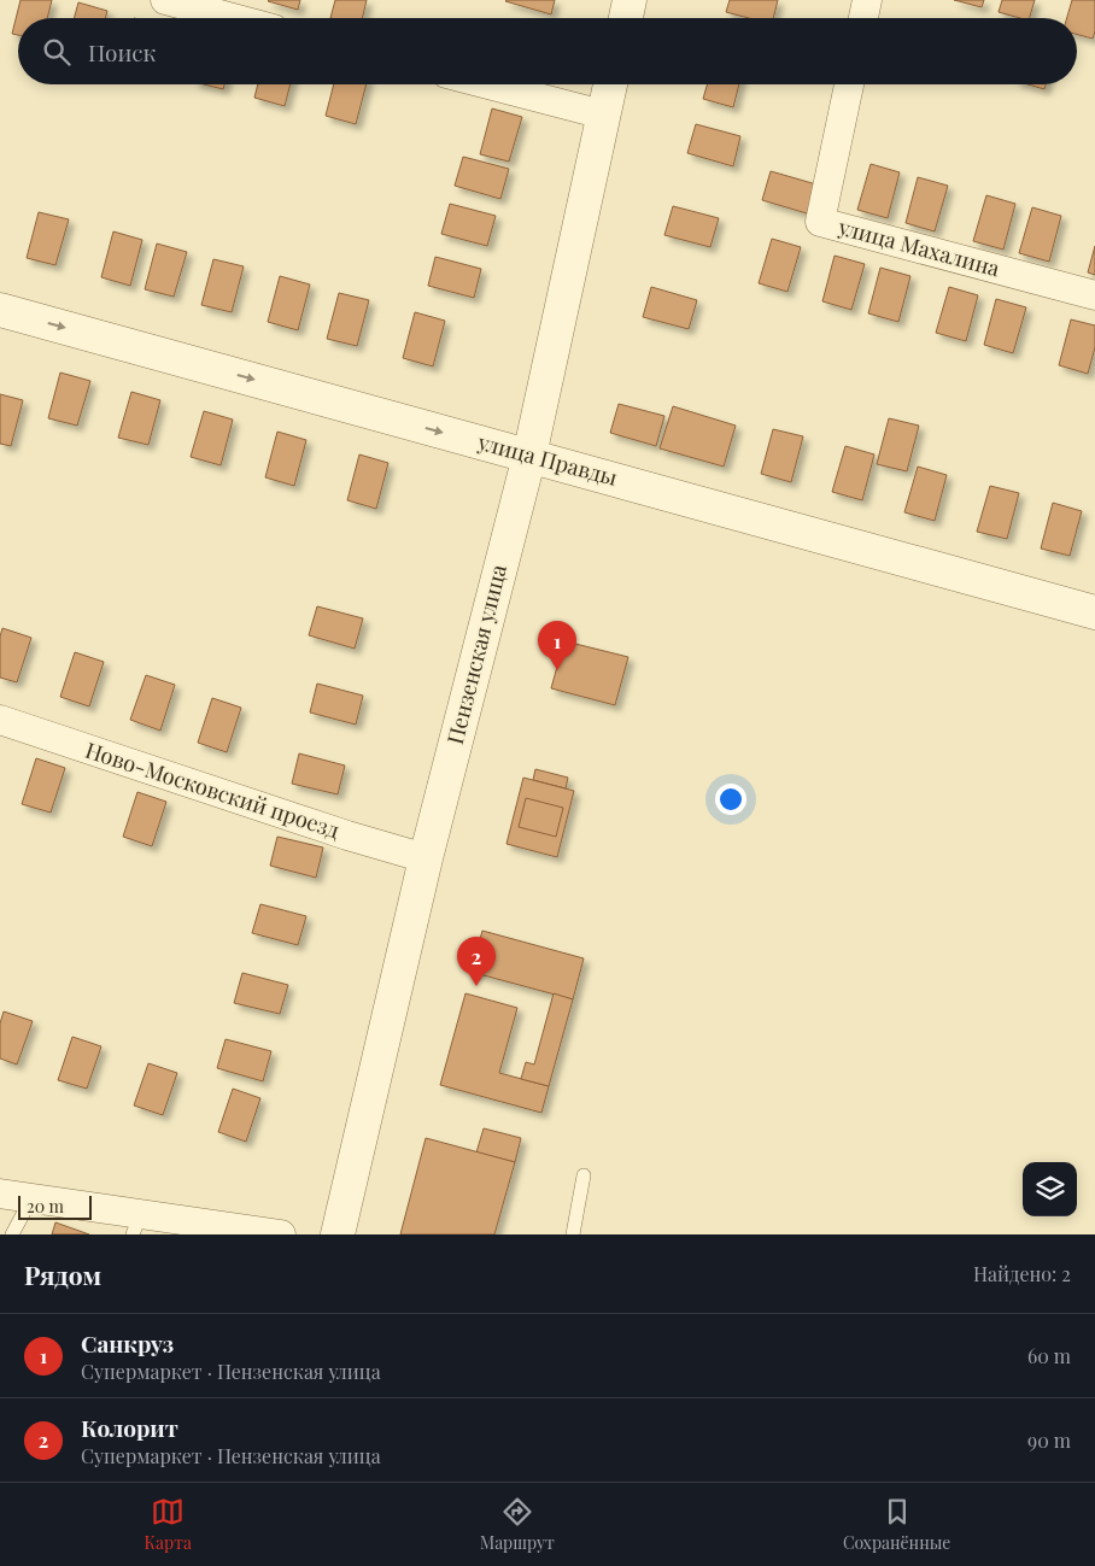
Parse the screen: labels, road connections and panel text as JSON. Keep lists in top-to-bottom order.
{
  "streets": {
    "street": [
      "улица Махалина",
      "улица Правды",
      "Пензенская улица",
      "Ново-Московский проезд"
    ]
  },
  "crossings": [
    ["улица Правды", "Пензенская улица"],
    ["Пензенская улица", "Ново-Московский проезд"]
  ],
  "one_way": ["улица Правды"],
  "scale_bar": "20 m",
  "page": {
    "search": "Поиск",
    "pins": ["1", "2"],
    "scale": "20 m",
    "heading": ["Рядом", "Найдено: 2"],
    "list": [
      {
        "mark": "1",
        "name": "Санкруз",
        "note": "Супермаркет · Пензенская улица",
        "value": "60 m"
      },
      {
        "mark": "2",
        "name": "Колорит",
        "note": "Супермаркет · Пензенская улица",
        "value": "90 m"
      }
    ],
    "nav": ["Карта", "Маршрут", "Сохранённые"]
  }
}
